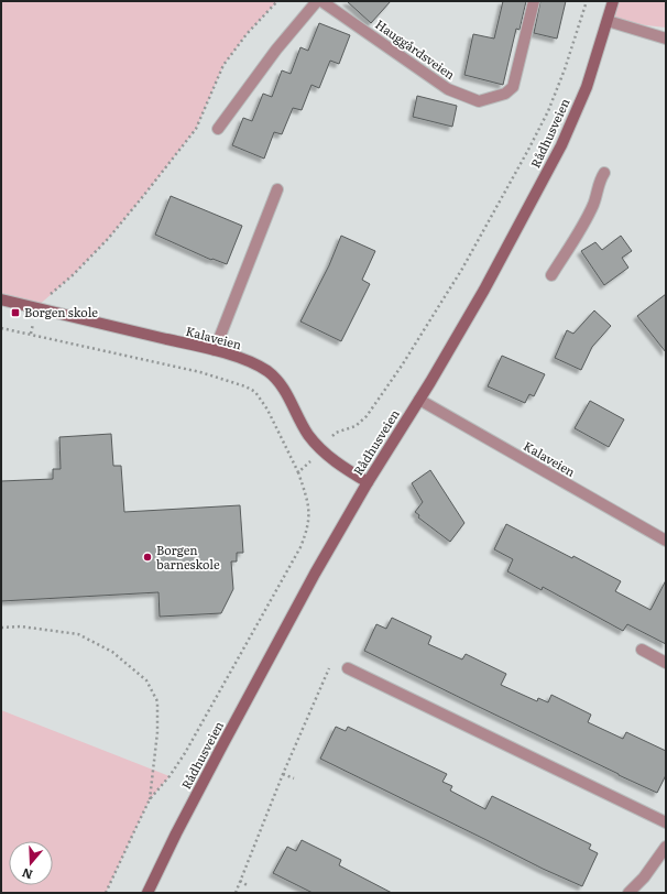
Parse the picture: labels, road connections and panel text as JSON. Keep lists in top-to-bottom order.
{
  "streets": {
    "street": ["Hauggårdsveien", "Rådhusveien", "Kalaveien"]
  },
  "crossings": [
    ["Rådhusveien", "Kalaveien"]
  ],
  "places": {
    "transit": ["Borgen skole"],
    "other": ["Borgen barneskole"]
  },
  "north": "bottom"
}
